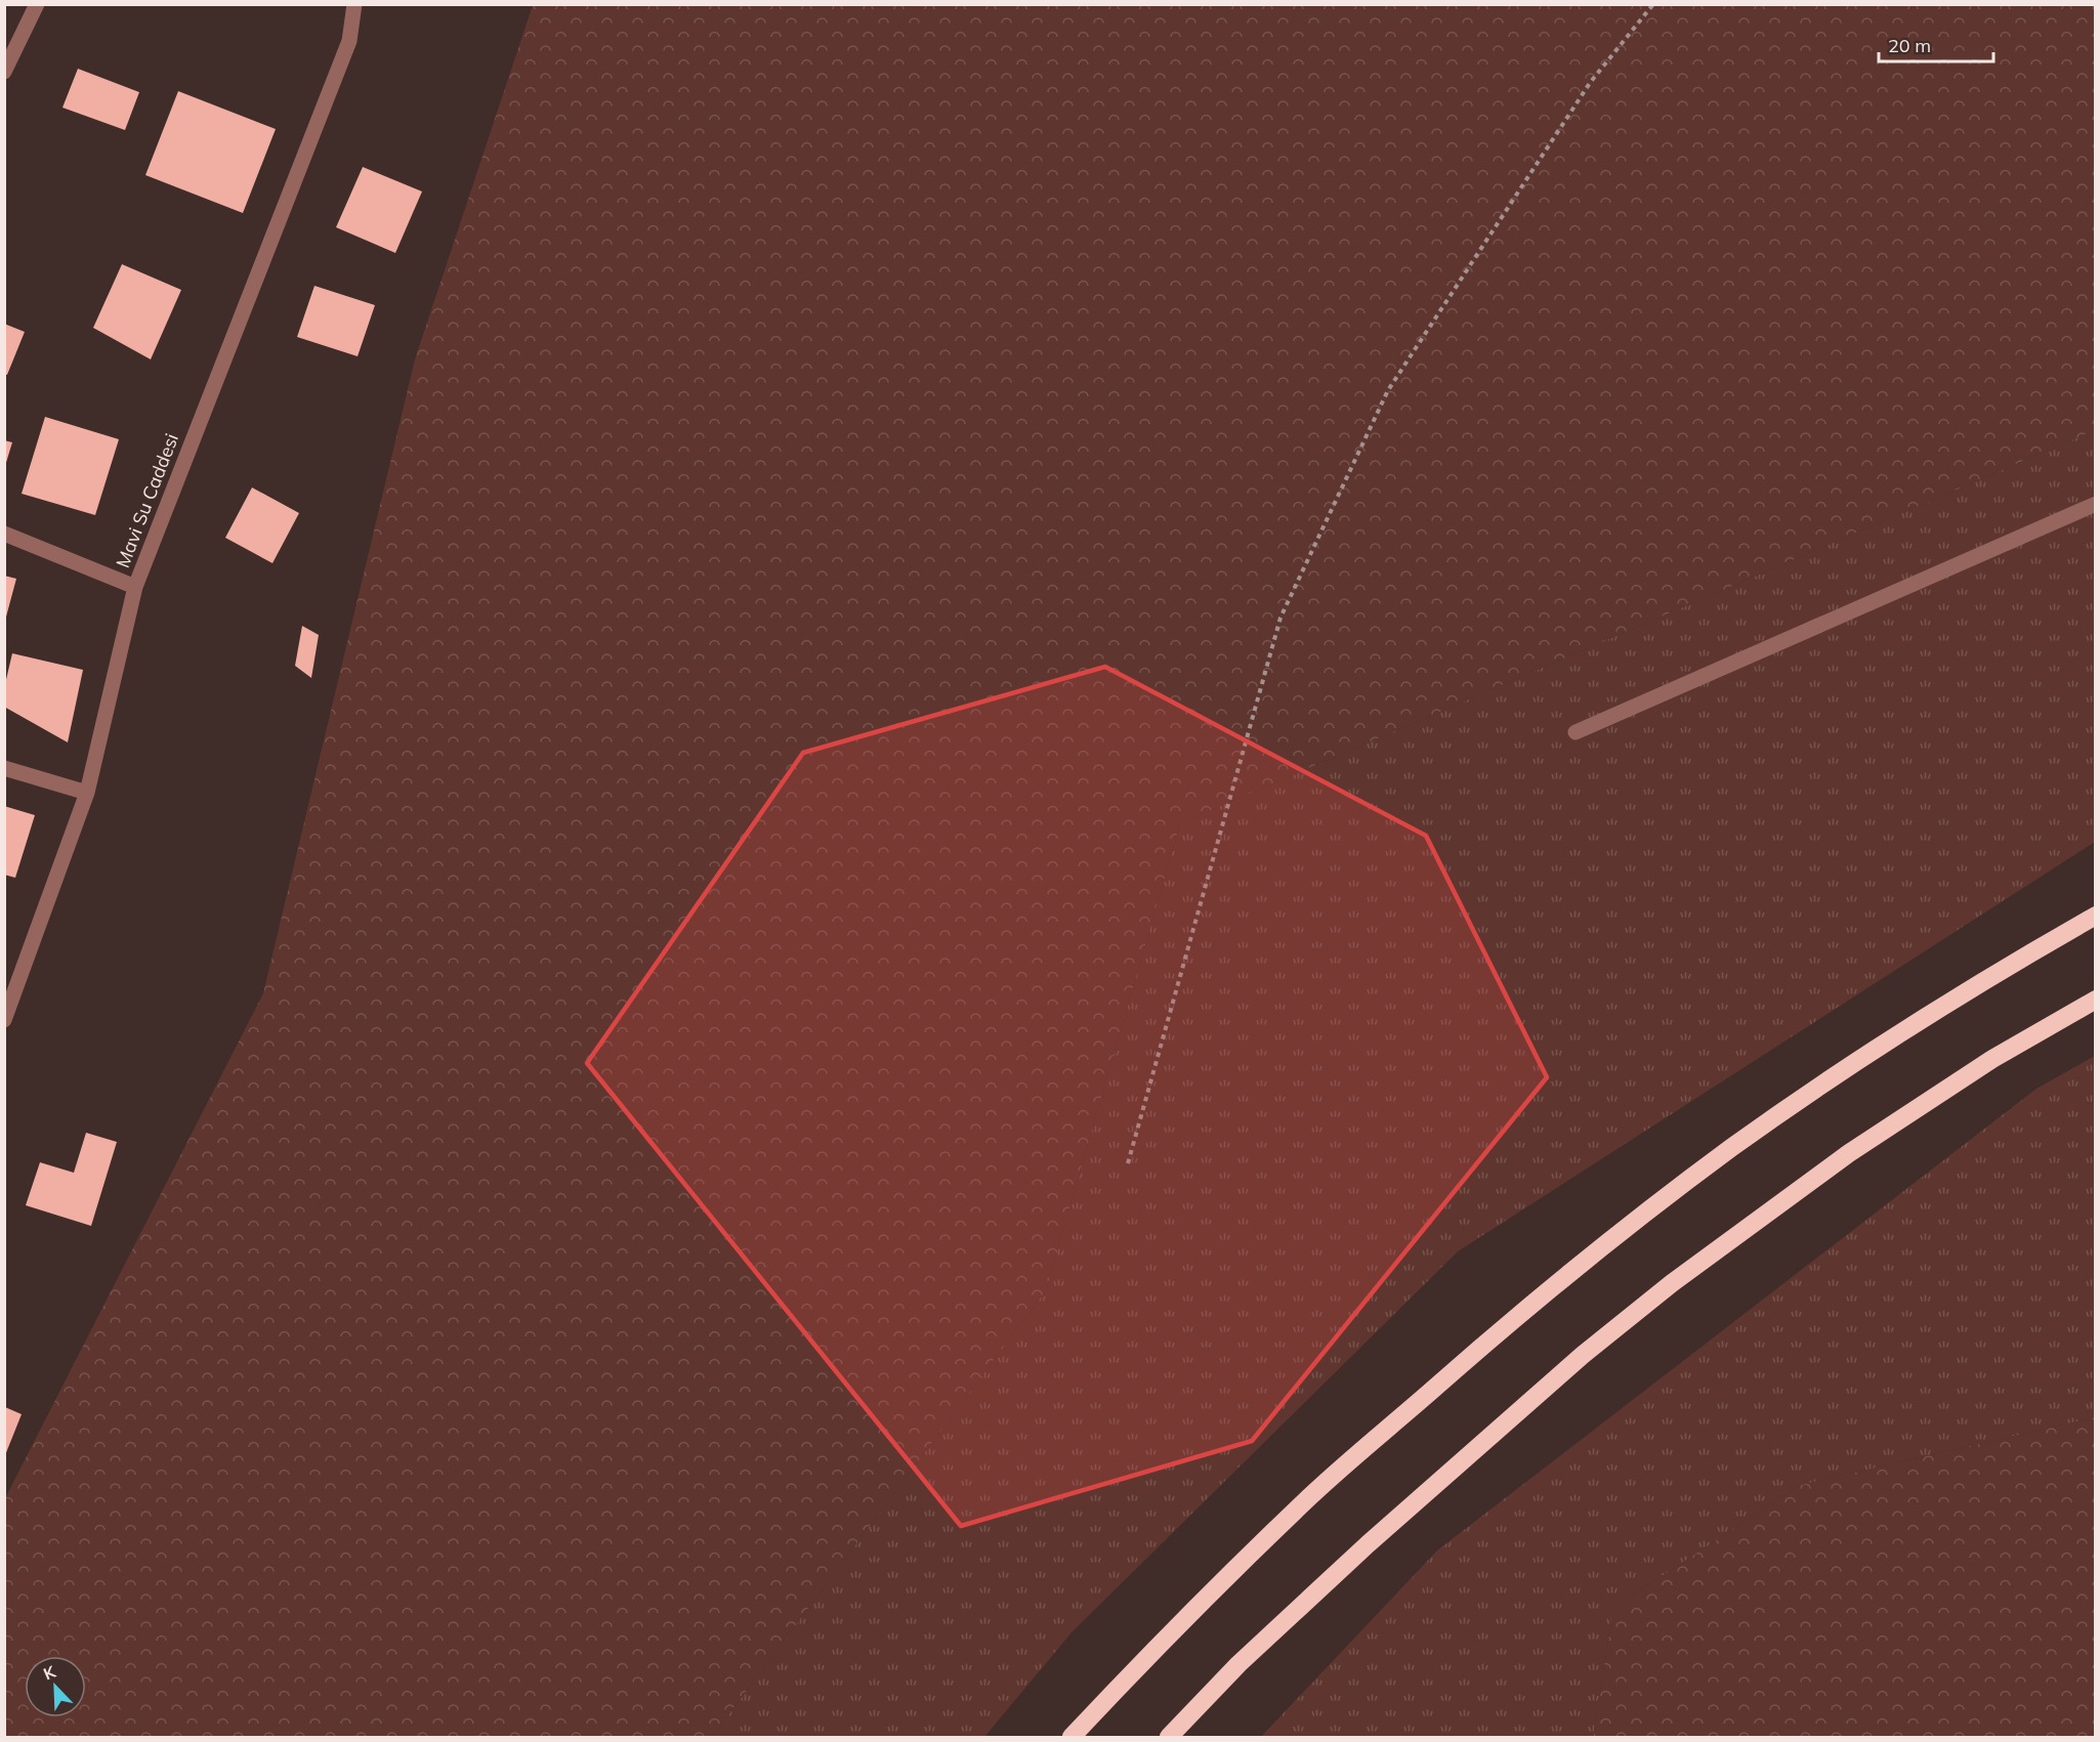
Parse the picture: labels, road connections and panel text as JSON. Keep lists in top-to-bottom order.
{
  "streets": {
    "street": ["Mavi Su Caddesi"]
  },
  "scale_bar": "20 m",
  "north": "top left"
}
